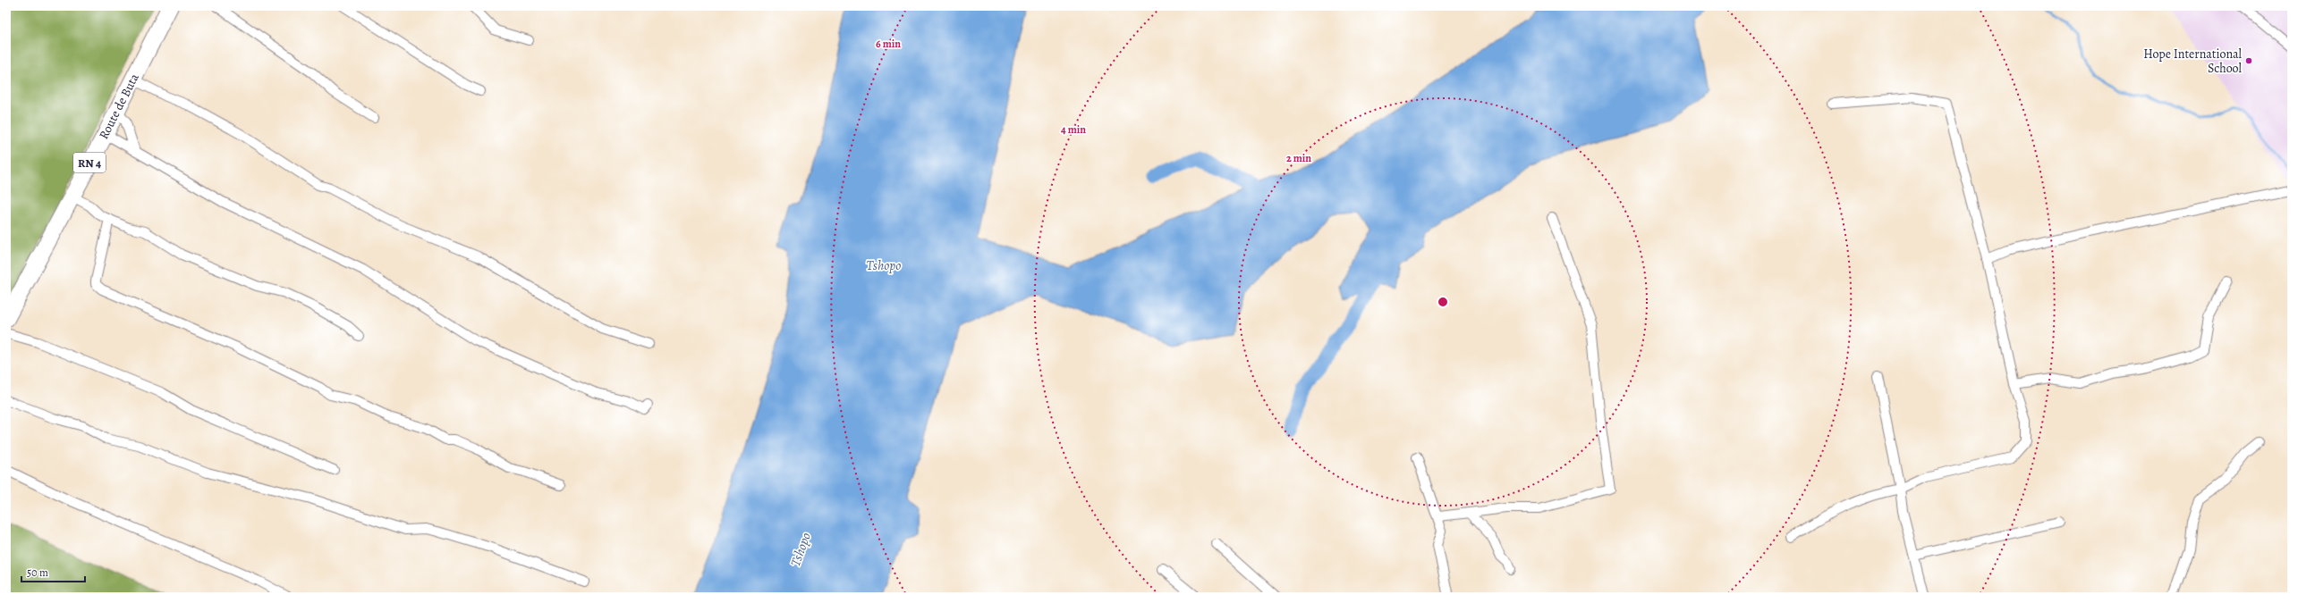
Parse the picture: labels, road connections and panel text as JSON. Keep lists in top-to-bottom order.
{
  "streets": {
    "highway": ["Route de Buta", "RN 4"]
  },
  "water": ["Tshopo"],
  "places": ["Hope International School"],
  "scale_bar": "50 m",
  "rings": ["6 min", "4 min", "2 min"]
}
